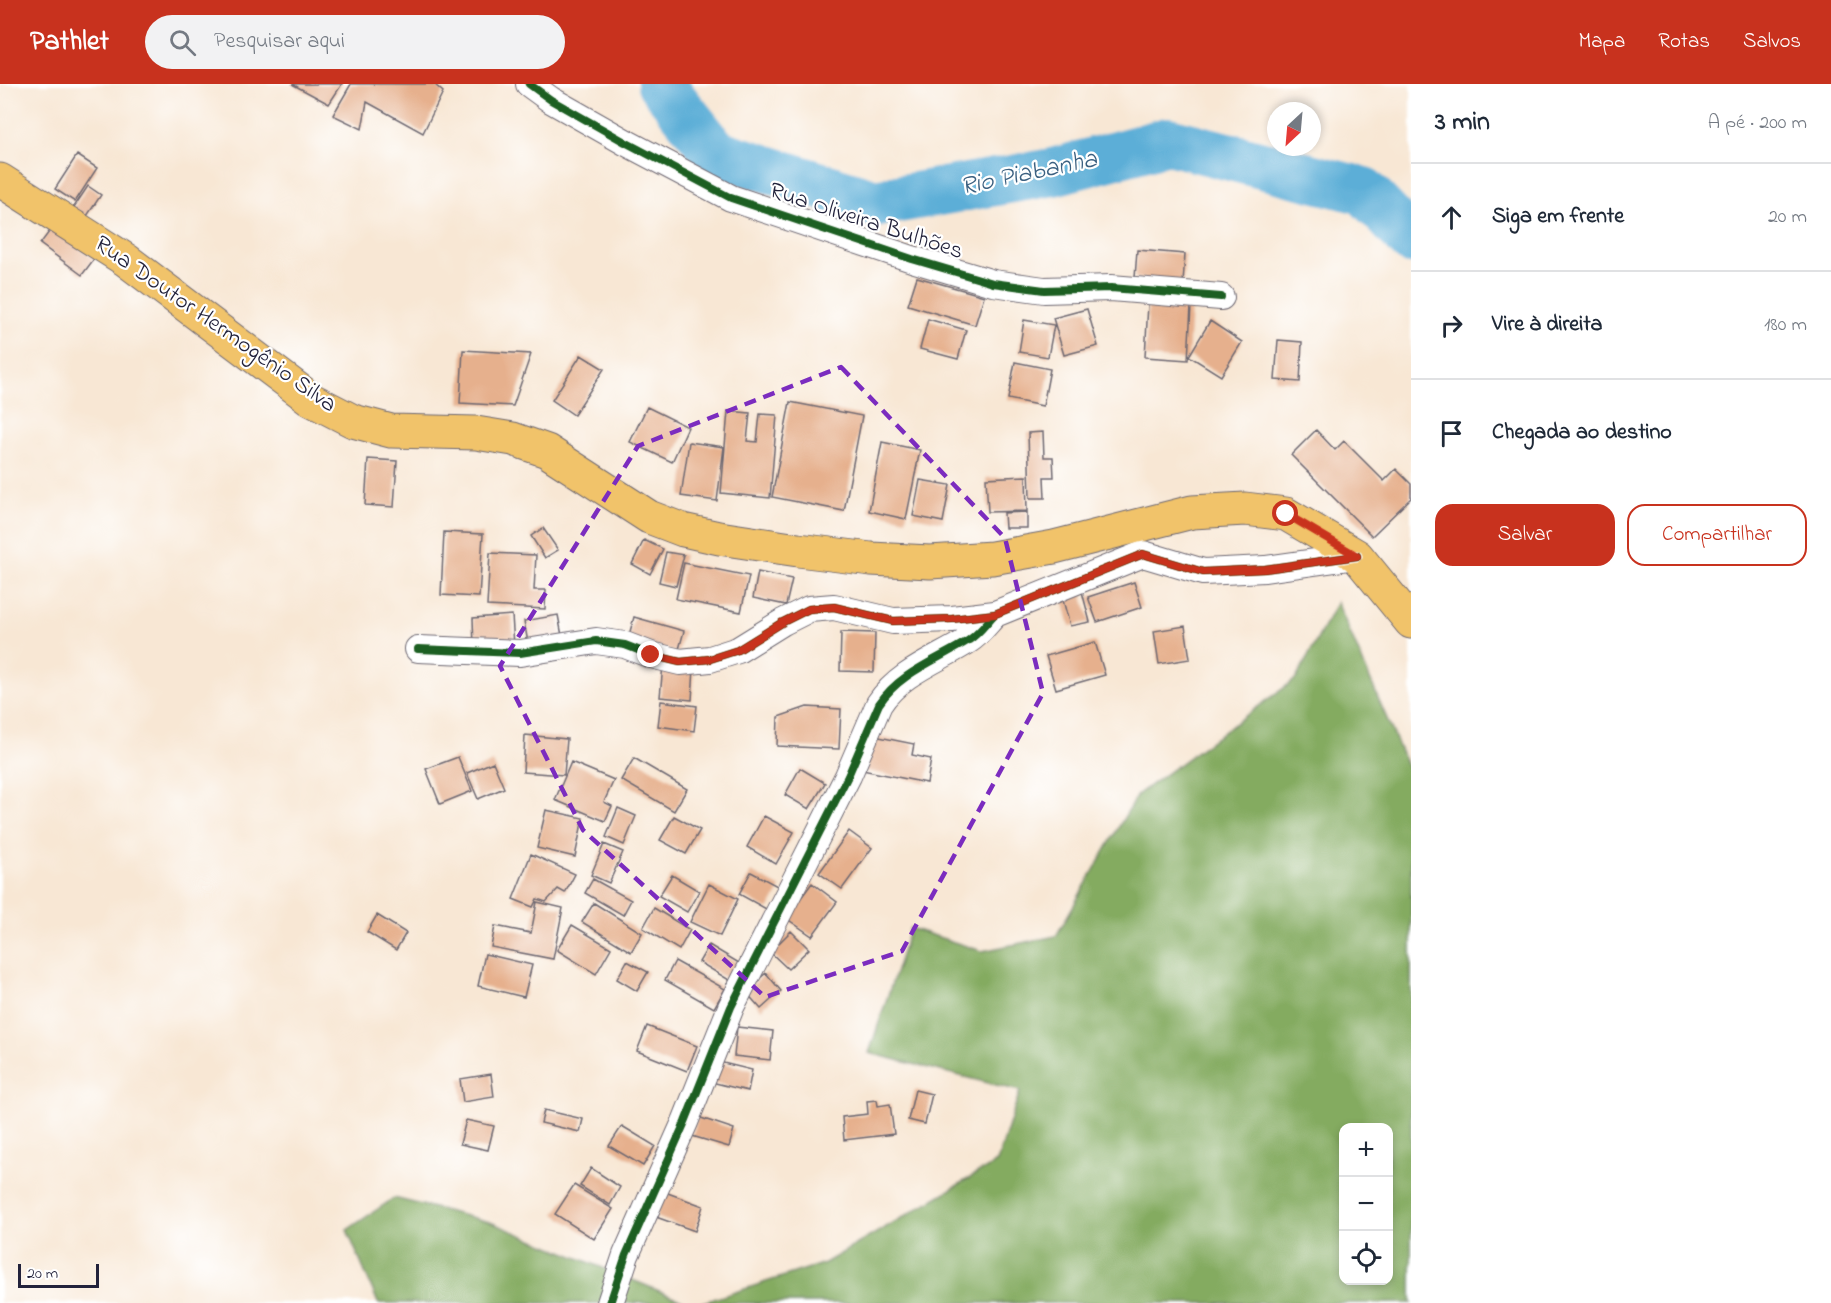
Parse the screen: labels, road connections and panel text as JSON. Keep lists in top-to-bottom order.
{
  "streets": {
    "main road": ["Rua Doutor Hermogênio Silva"],
    "street": ["Rua Oliveira Bulhões"]
  },
  "water": ["Rio Piabanha"],
  "scale_bar": "20 m",
  "north": "bottom left",
  "page": {
    "header": "Pathlet",
    "search": "Pesquisar aqui",
    "nav": ["Mapa", "Rotas", "Salvos"],
    "heading": ["3 min", "A pé · 200 m"],
    "list": [
      ["Siga em frente", "20 m"],
      ["Vire à direita", "180 m"],
      "Chegada ao destino"
    ],
    "buttons": ["Salvar", "Compartilhar"],
    "map_buttons": ["+", "−"],
    "scale": "20 m"
  }
}
